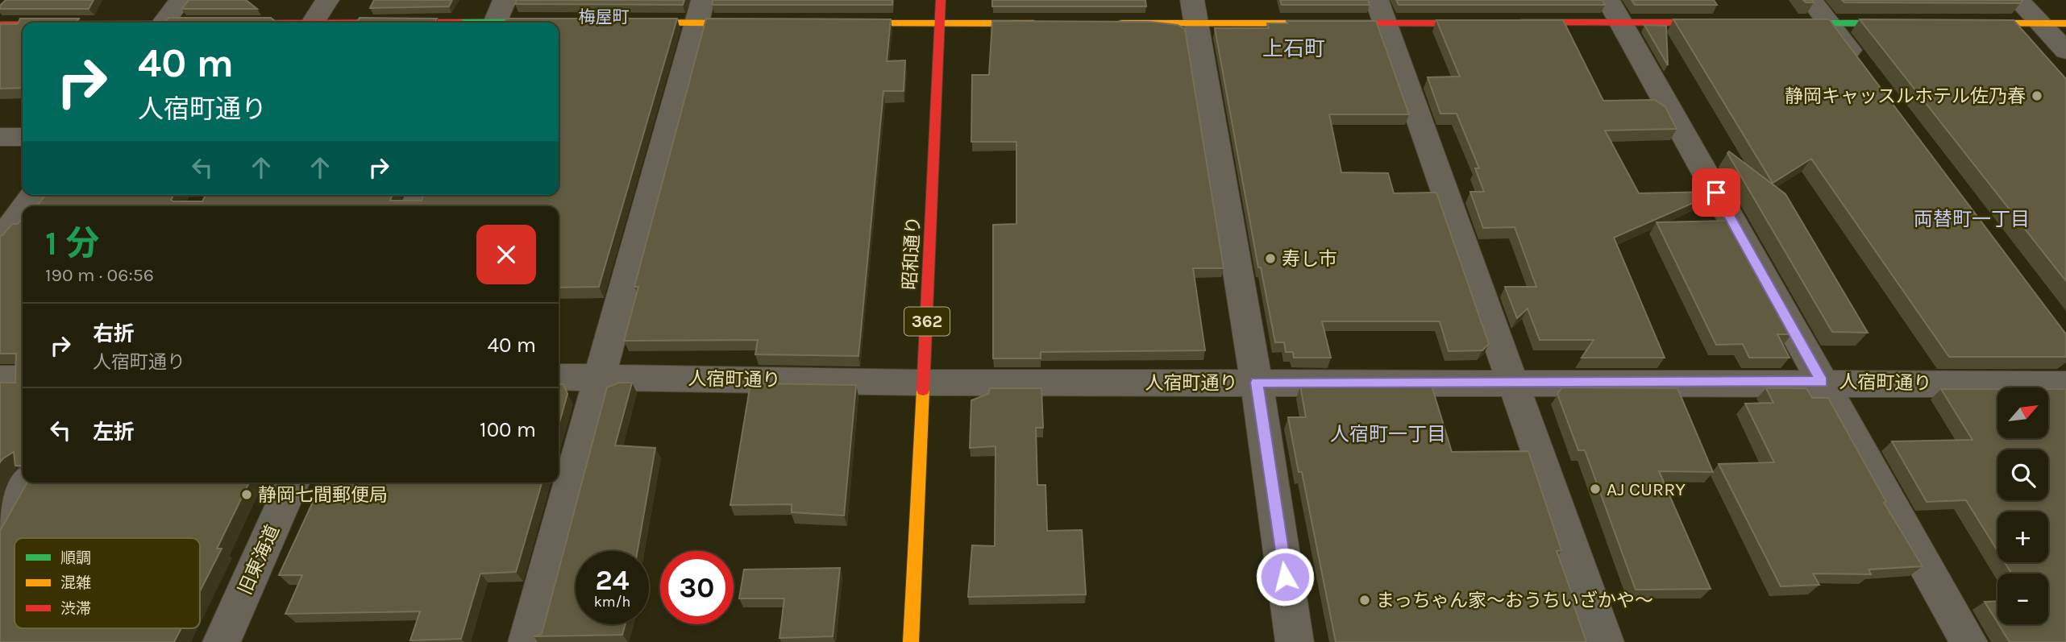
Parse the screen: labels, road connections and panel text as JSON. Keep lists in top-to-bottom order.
{
  "streets": {
    "main road": ["昭和通り", "362"],
    "street": ["人宿町通り", "旧東海道"]
  },
  "crossings": [
    ["昭和通り", "人宿町通り"]
  ],
  "districts": [
    "梅屋町",
    "上石町",
    "両替町一丁目",
    "人宿町一丁目"
  ],
  "places": [
    "静岡キャッスルホテル佐乃春",
    "寿し市",
    "AJ CURRY",
    "静岡七間郵便局",
    "まっちゃん家〜おうちいざかや〜"
  ],
  "legend": ["順調", "混雑", "渋滞"],
  "north": "top right",
  "page": {
    "turn": ["40 m", "人宿町通り"],
    "heading": ["1 分", "190 m · 06:56"],
    "list": [
      {
        "name": "右折",
        "note": "人宿町通り",
        "value": "40 m"
      },
      {
        "name": "左折",
        "value": "100 m"
      }
    ],
    "map_buttons": ["+", "−"],
    "speed": "24 km/h",
    "limit": "30"
  }
}
